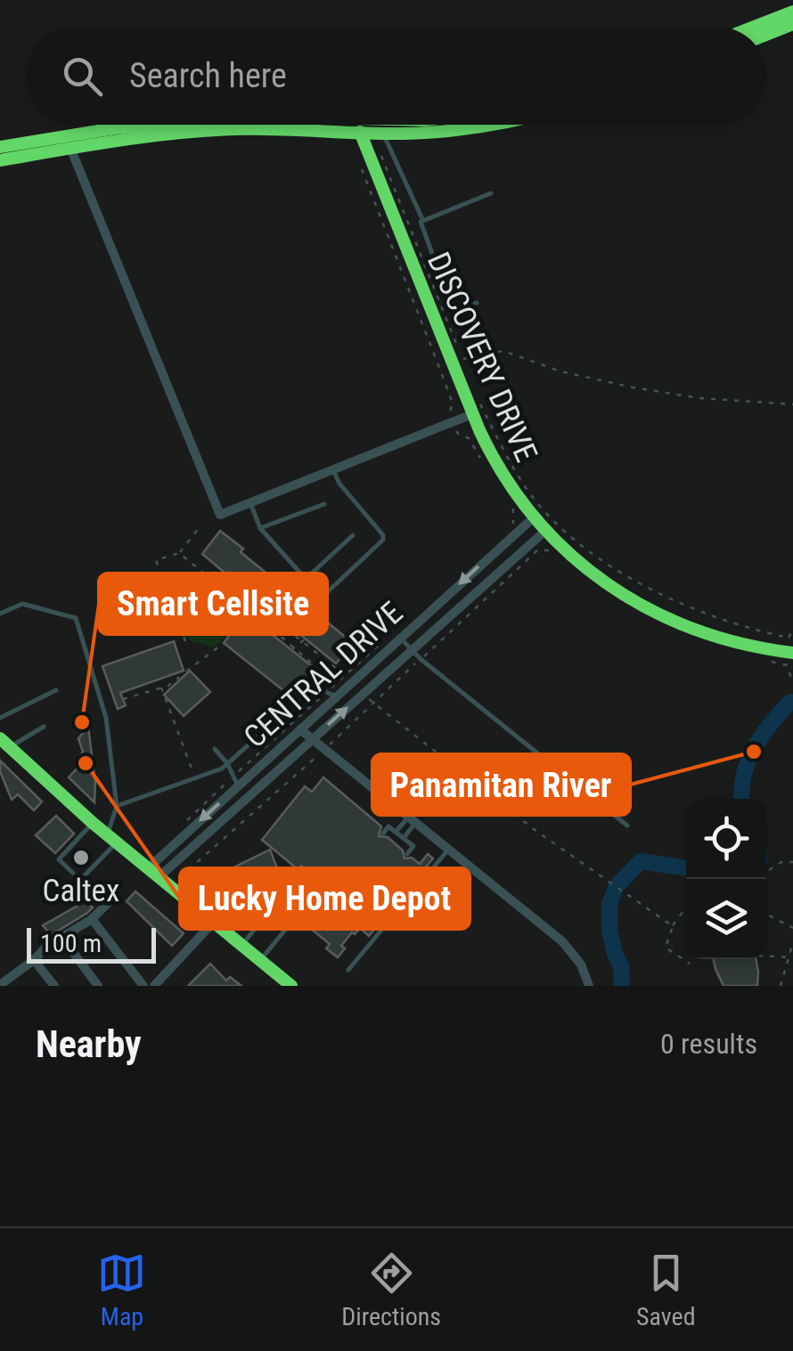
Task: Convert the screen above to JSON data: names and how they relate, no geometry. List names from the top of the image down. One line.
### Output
{"streets":{"main road":["DISCOVERY DRIVE"],"street":["CENTRAL DRIVE"]},"crossings":[["DISCOVERY DRIVE","CENTRAL DRIVE"]],"places":["Smart Cellsite","Panamitan River","Lucky Home Depot","Caltex"],"scale_bar":"100 m","page":{"search":"Search here","scale":"100 m","heading":["Nearby","0 results"],"nav":["Map","Directions","Saved"]}}
